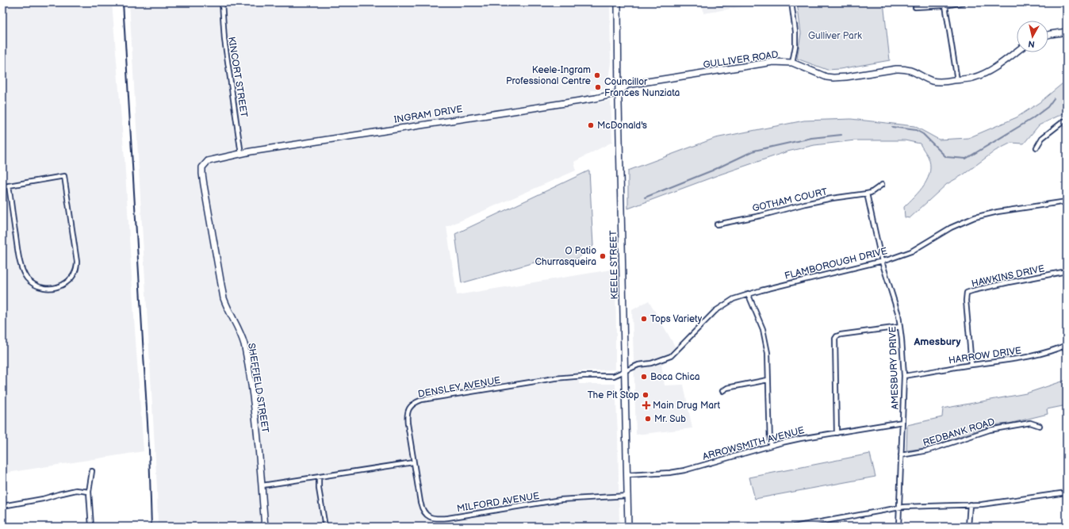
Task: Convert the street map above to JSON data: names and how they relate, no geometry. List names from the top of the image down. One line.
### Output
{"streets":{"street":["GULLIVER ROAD","KINCORT STREET","INGRAM DRIVE","GOTHAM COURT","FLAMBOROUGH DRIVE","KEELE STREET","HAWKINS DRIVE","HARROW DRIVE","AMESBURY DRIVE","DENSLEY AVENUE","SHEFFIELD STREET","REDBANK ROAD","ARROWSMITH AVENUE","MILFORD AVENUE"]},"crossings":[["GULLIVER ROAD","INGRAM DRIVE"],["GULLIVER ROAD","KEELE STREET"],["KINCORT STREET","INGRAM DRIVE"],["KINCORT STREET","SHEFFIELD STREET"],["INGRAM DRIVE","KEELE STREET"],["INGRAM DRIVE","SHEFFIELD STREET"],["GOTHAM COURT","AMESBURY DRIVE"],["FLAMBOROUGH DRIVE","KEELE STREET"],["FLAMBOROUGH DRIVE","AMESBURY DRIVE"],["FLAMBOROUGH DRIVE","DENSLEY AVENUE"],["KEELE STREET","DENSLEY AVENUE"],["KEELE STREET","ARROWSMITH AVENUE"],["KEELE STREET","MILFORD AVENUE"],["HAWKINS DRIVE","HARROW DRIVE"],["HARROW DRIVE","AMESBURY DRIVE"],["AMESBURY DRIVE","REDBANK ROAD"],["AMESBURY DRIVE","ARROWSMITH AVENUE"],["DENSLEY AVENUE","MILFORD AVENUE"]],"districts":["Amesbury"],"parks":["Gulliver Park"],"places":{"other":["Keele-Ingram Professional Centre","Councillor Frances Nunziata","McDonald's","O Patio Churrasqueira","Tops Variety","Boca Chica","The Pit Stop","Mr. Sub"],"health":["Main Drug Mart"]},"north":"bottom"}
